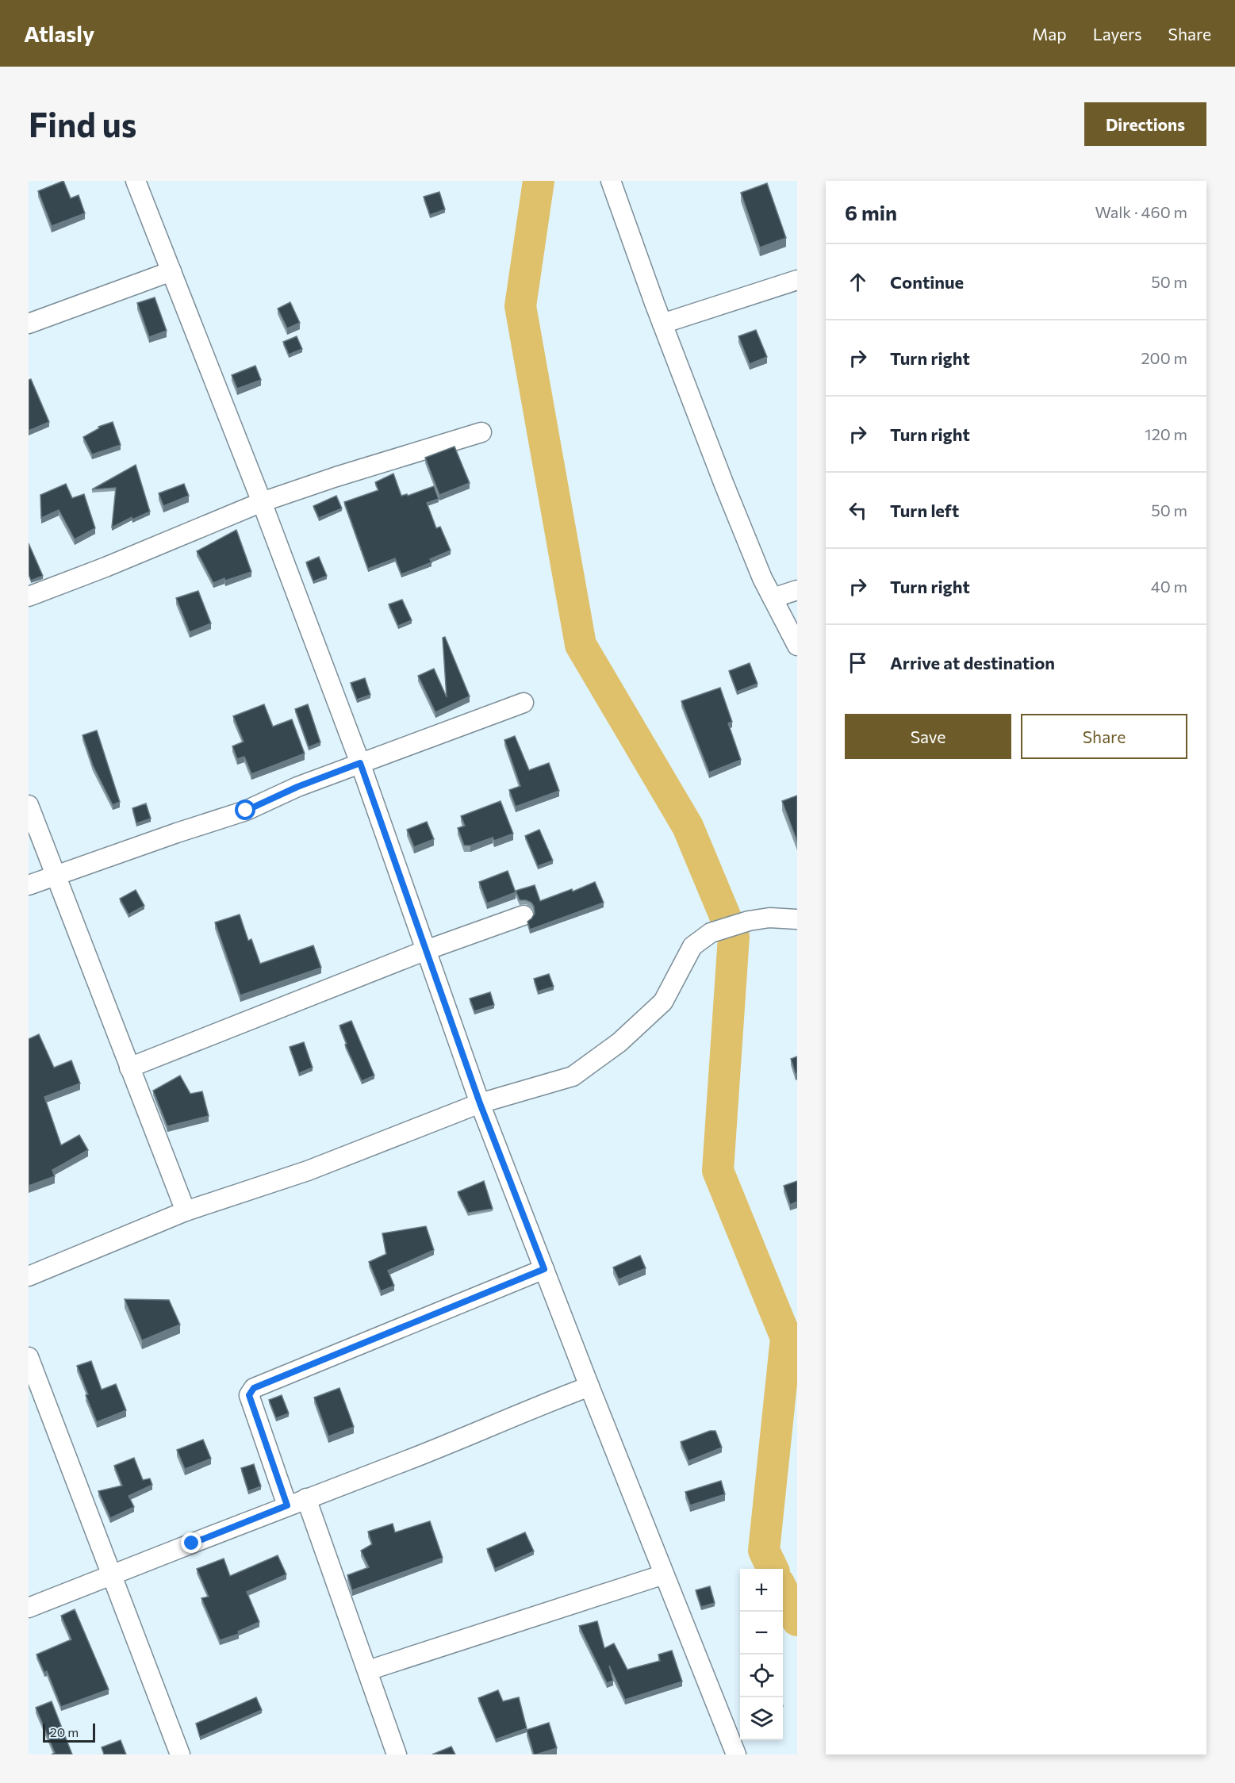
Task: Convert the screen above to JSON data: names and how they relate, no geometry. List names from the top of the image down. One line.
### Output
{"scale_bar":"20 m","page":{"header":"Atlasly","nav":["Map","Layers","Share"],"buttons":["Directions",["Save","Share"]],"title":"Find us","heading":["6 min","Walk · 460 m"],"list":[["Continue","50 m"],["Turn right","200 m"],["Turn right","120 m"],["Turn left","50 m"],["Turn right","40 m"],"Arrive at destination"],"map_buttons":["+","−"],"scale":"20 m"}}
